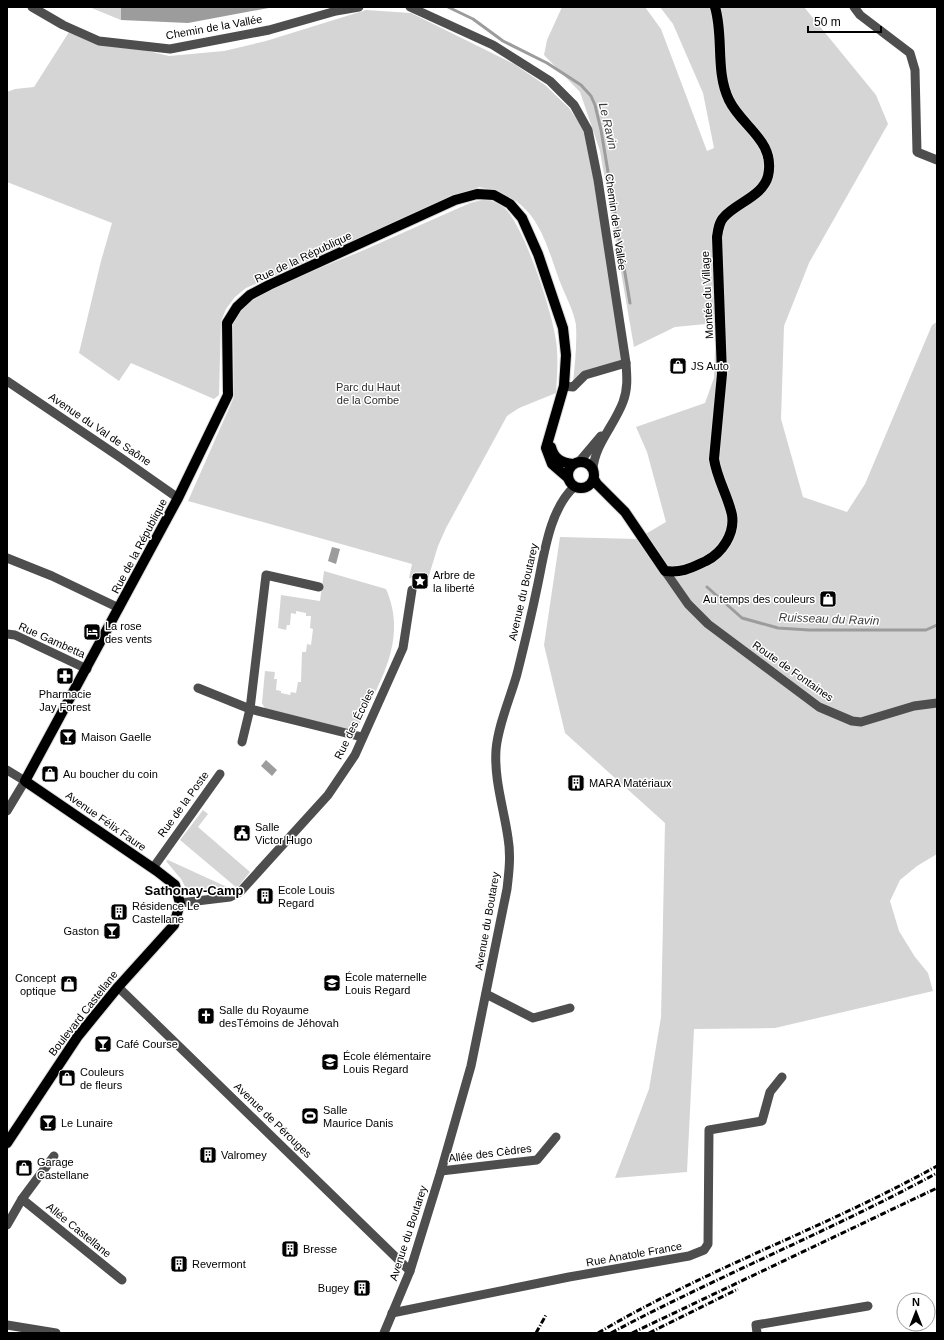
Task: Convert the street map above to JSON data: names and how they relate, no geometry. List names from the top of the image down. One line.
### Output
{"streets":{"main road":["Rue de la République","Montée du Village","Avenue Félix Faure","Boulevard Castellane"],"street":["Chemin de la Vallée","Avenue du Val de Saône","Avenue du Boutarey","Rue Gambetta","Route de Fontaines","Rue des Écoles","Rue de la Poste","Avenue de Pérouges","Allée des Cèdres","Allée Castellane","Rue Anatole France"]},"crossings":[["Rue de la République","Avenue du Val de Saône"],["Rue de la République","Avenue du Boutarey"],["Rue de la République","Rue Gambetta"],["Rue de la République","Avenue Félix Faure"],["Montée du Village","Route de Fontaines"],["Avenue du Boutarey","Avenue de Pérouges"],["Avenue du Boutarey","Allée des Cèdres"],["Avenue du Boutarey","Rue Anatole France"],["Rue des Écoles","Avenue Félix Faure"],["Rue des Écoles","Boulevard Castellane"],["Rue de la Poste","Avenue Félix Faure"],["Avenue Félix Faure","Boulevard Castellane"],["Boulevard Castellane","Avenue de Pérouges"]],"districts":["Sathonay-Camp"],"water":["Le Ravin","Ruisseau du Ravin"],"parks":["Parc du Haut de la Combe"],"places":{"shop":["JS Auto","Au temps des couleurs","Au boucher du coin","Concept optique","Couleurs de fleurs","Garage Castellane"],"place":["Arbre de la liberté"],"hotel":["La rose des vents"],"pharmacy":["Pharmacie Jay Forest"],"bar":["Maison Gaelle","Gaston","Café Course","Le Lunaire"],"building":["MARA Matériaux","Ecole Louis Regard","Résidence Le Castellane","Valromey","Bresse","Revermont","Bugey"],"public building":["Salle Victor Hugo"],"school or university":["École maternelle Louis Regard","École élémentaire Louis Regard"],"church":["Salle du Royaume desTémoins de Jéhovah"],"sports":["Salle Maurice Danis"]},"scale_bar":"50 m","north":"top"}
